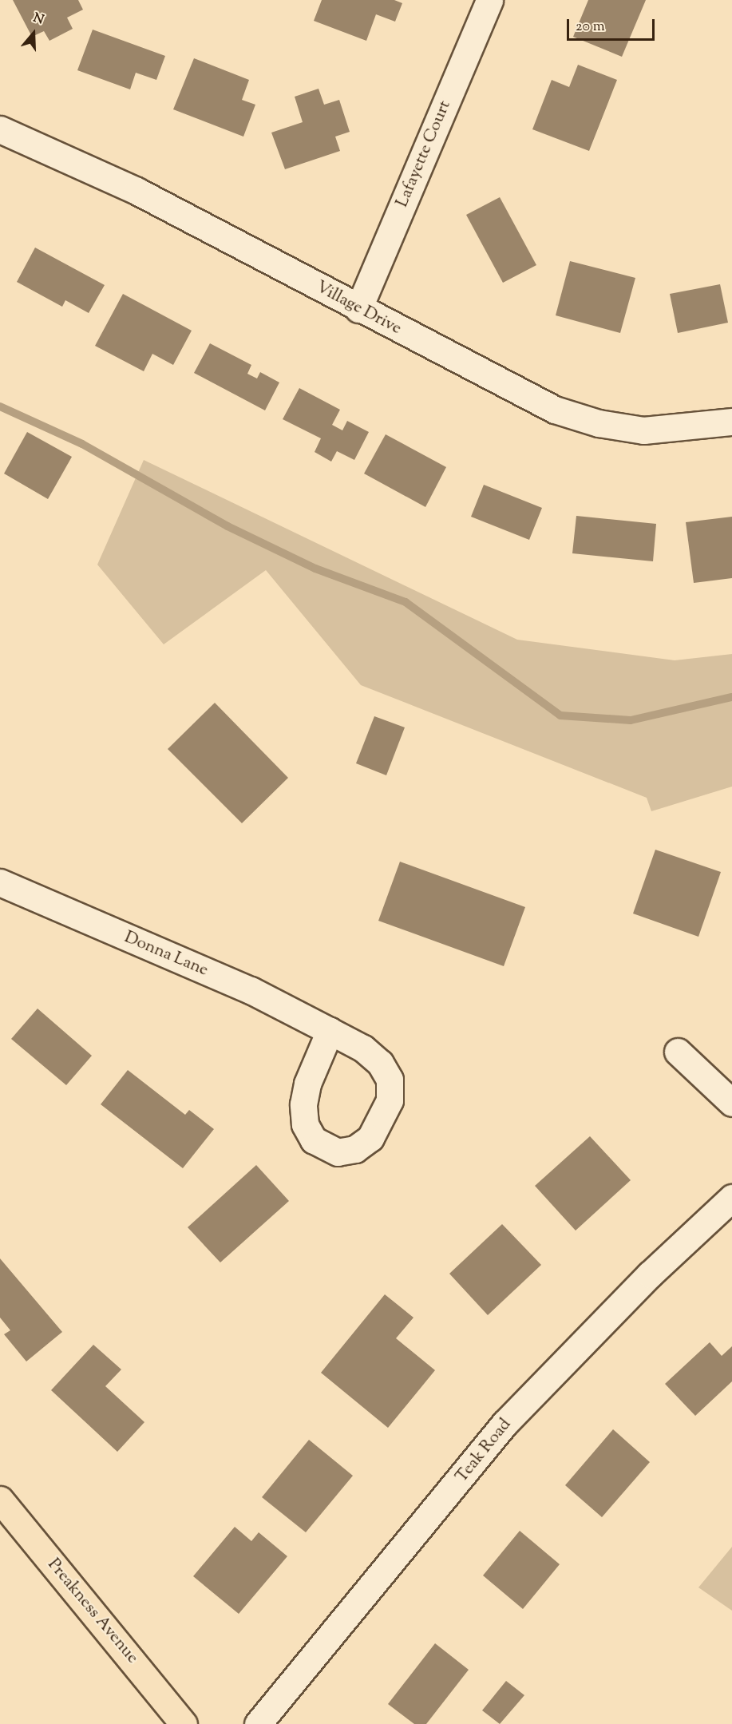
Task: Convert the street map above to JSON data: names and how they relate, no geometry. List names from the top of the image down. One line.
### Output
{"streets":{"main road":["Preakness Avenue"],"street":["Lafayette Court","Village Drive","Donna Lane","Teak Road"]},"crossings":[["Lafayette Court","Village Drive"]],"scale_bar":"20 m","north":"top"}
